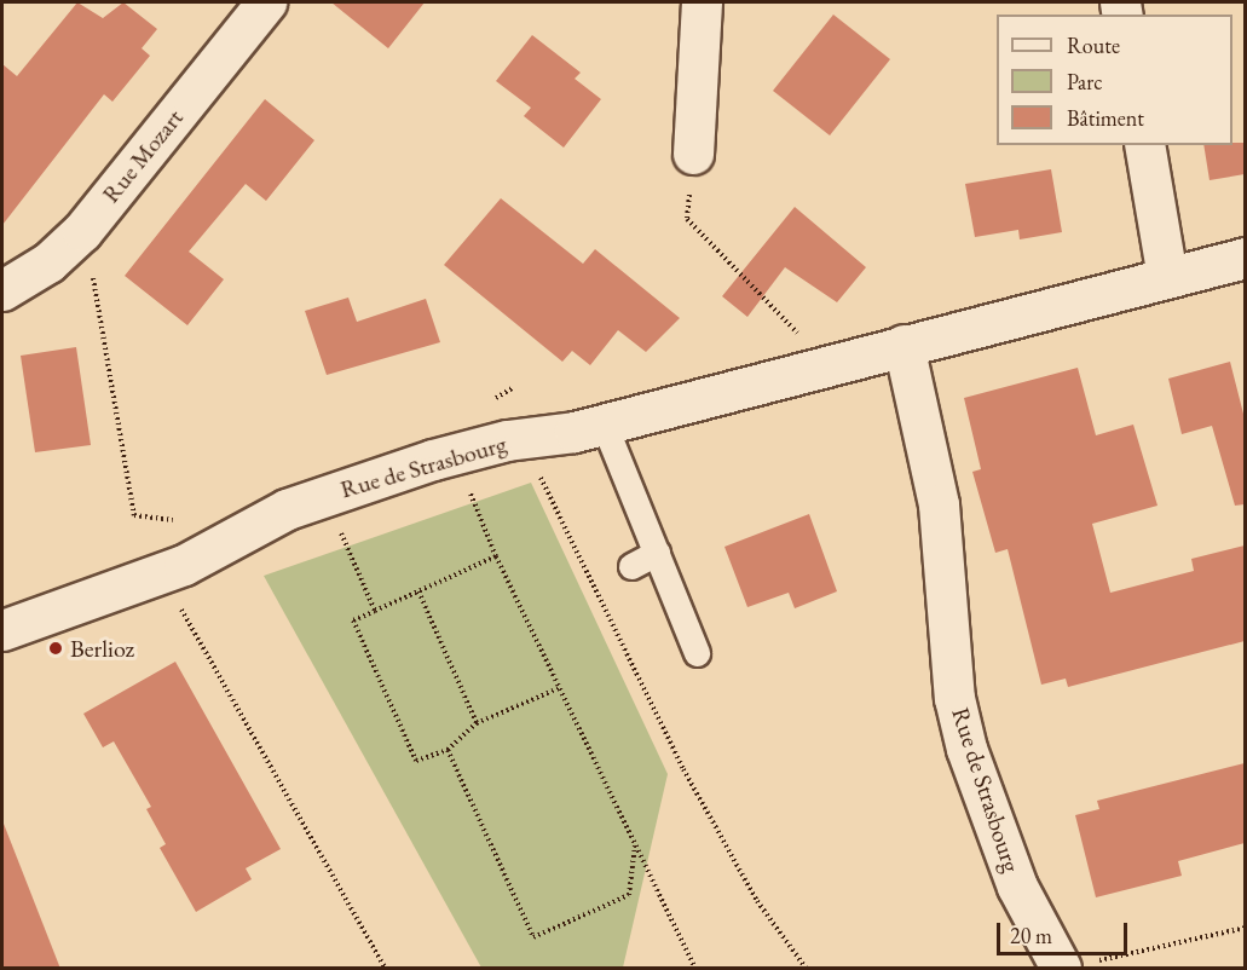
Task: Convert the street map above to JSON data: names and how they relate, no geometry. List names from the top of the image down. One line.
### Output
{"streets":{"street":["Rue Mozart","Rue de Strasbourg"]},"places":["Berlioz"],"legend":["Route","Parc","Bâtiment"],"scale_bar":"20 m"}
